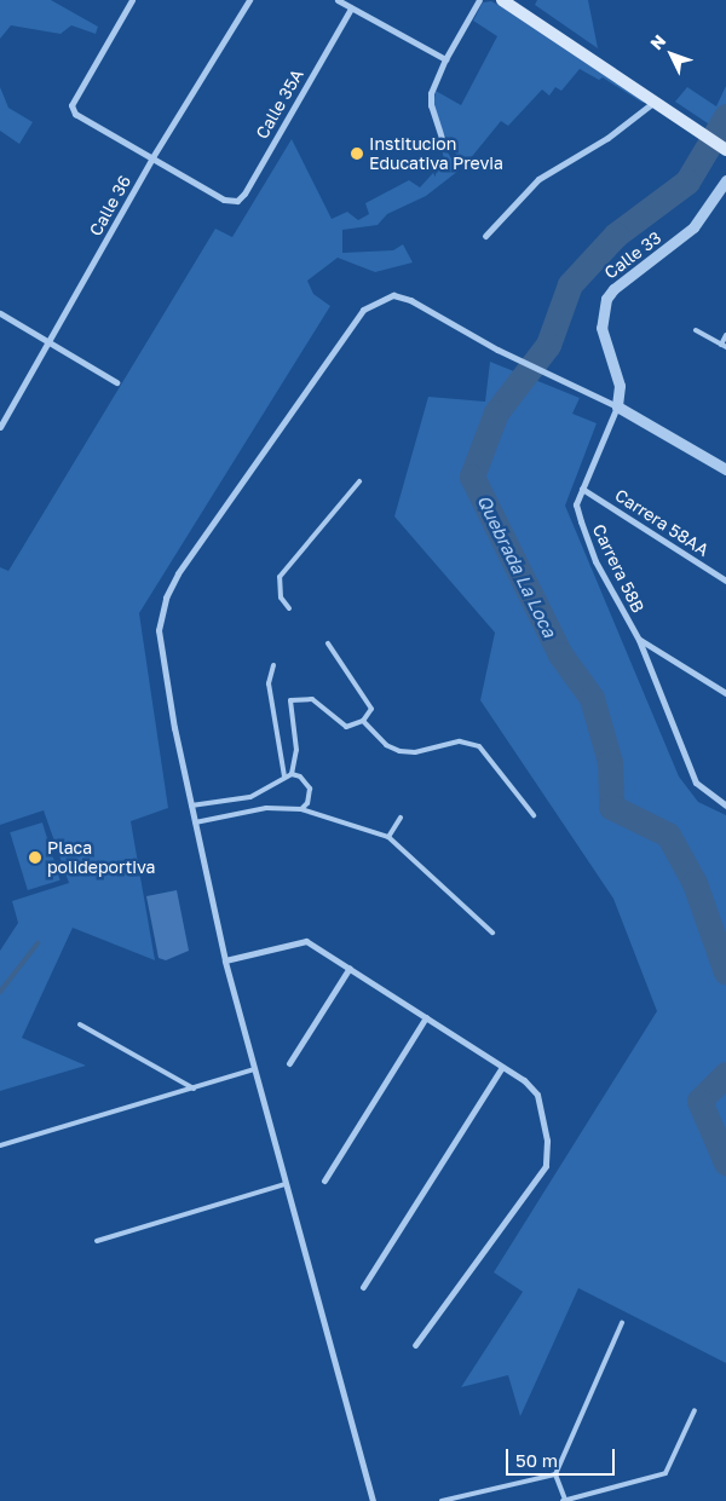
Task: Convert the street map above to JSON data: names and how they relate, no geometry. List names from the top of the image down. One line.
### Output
{"streets":{"street":["Calle 35A","Calle 36","Calle 33","Carrera 58AA","Carrera 58B"]},"crossings":[["Calle 35A","Calle 36"],["Calle 33","Carrera 58B"],["Carrera 58AA","Carrera 58B"]],"water":["Quebrada La Loca"],"places":["Institucion Educativa Previa","Placa polideportiva"],"scale_bar":"50 m","north":"top left"}
